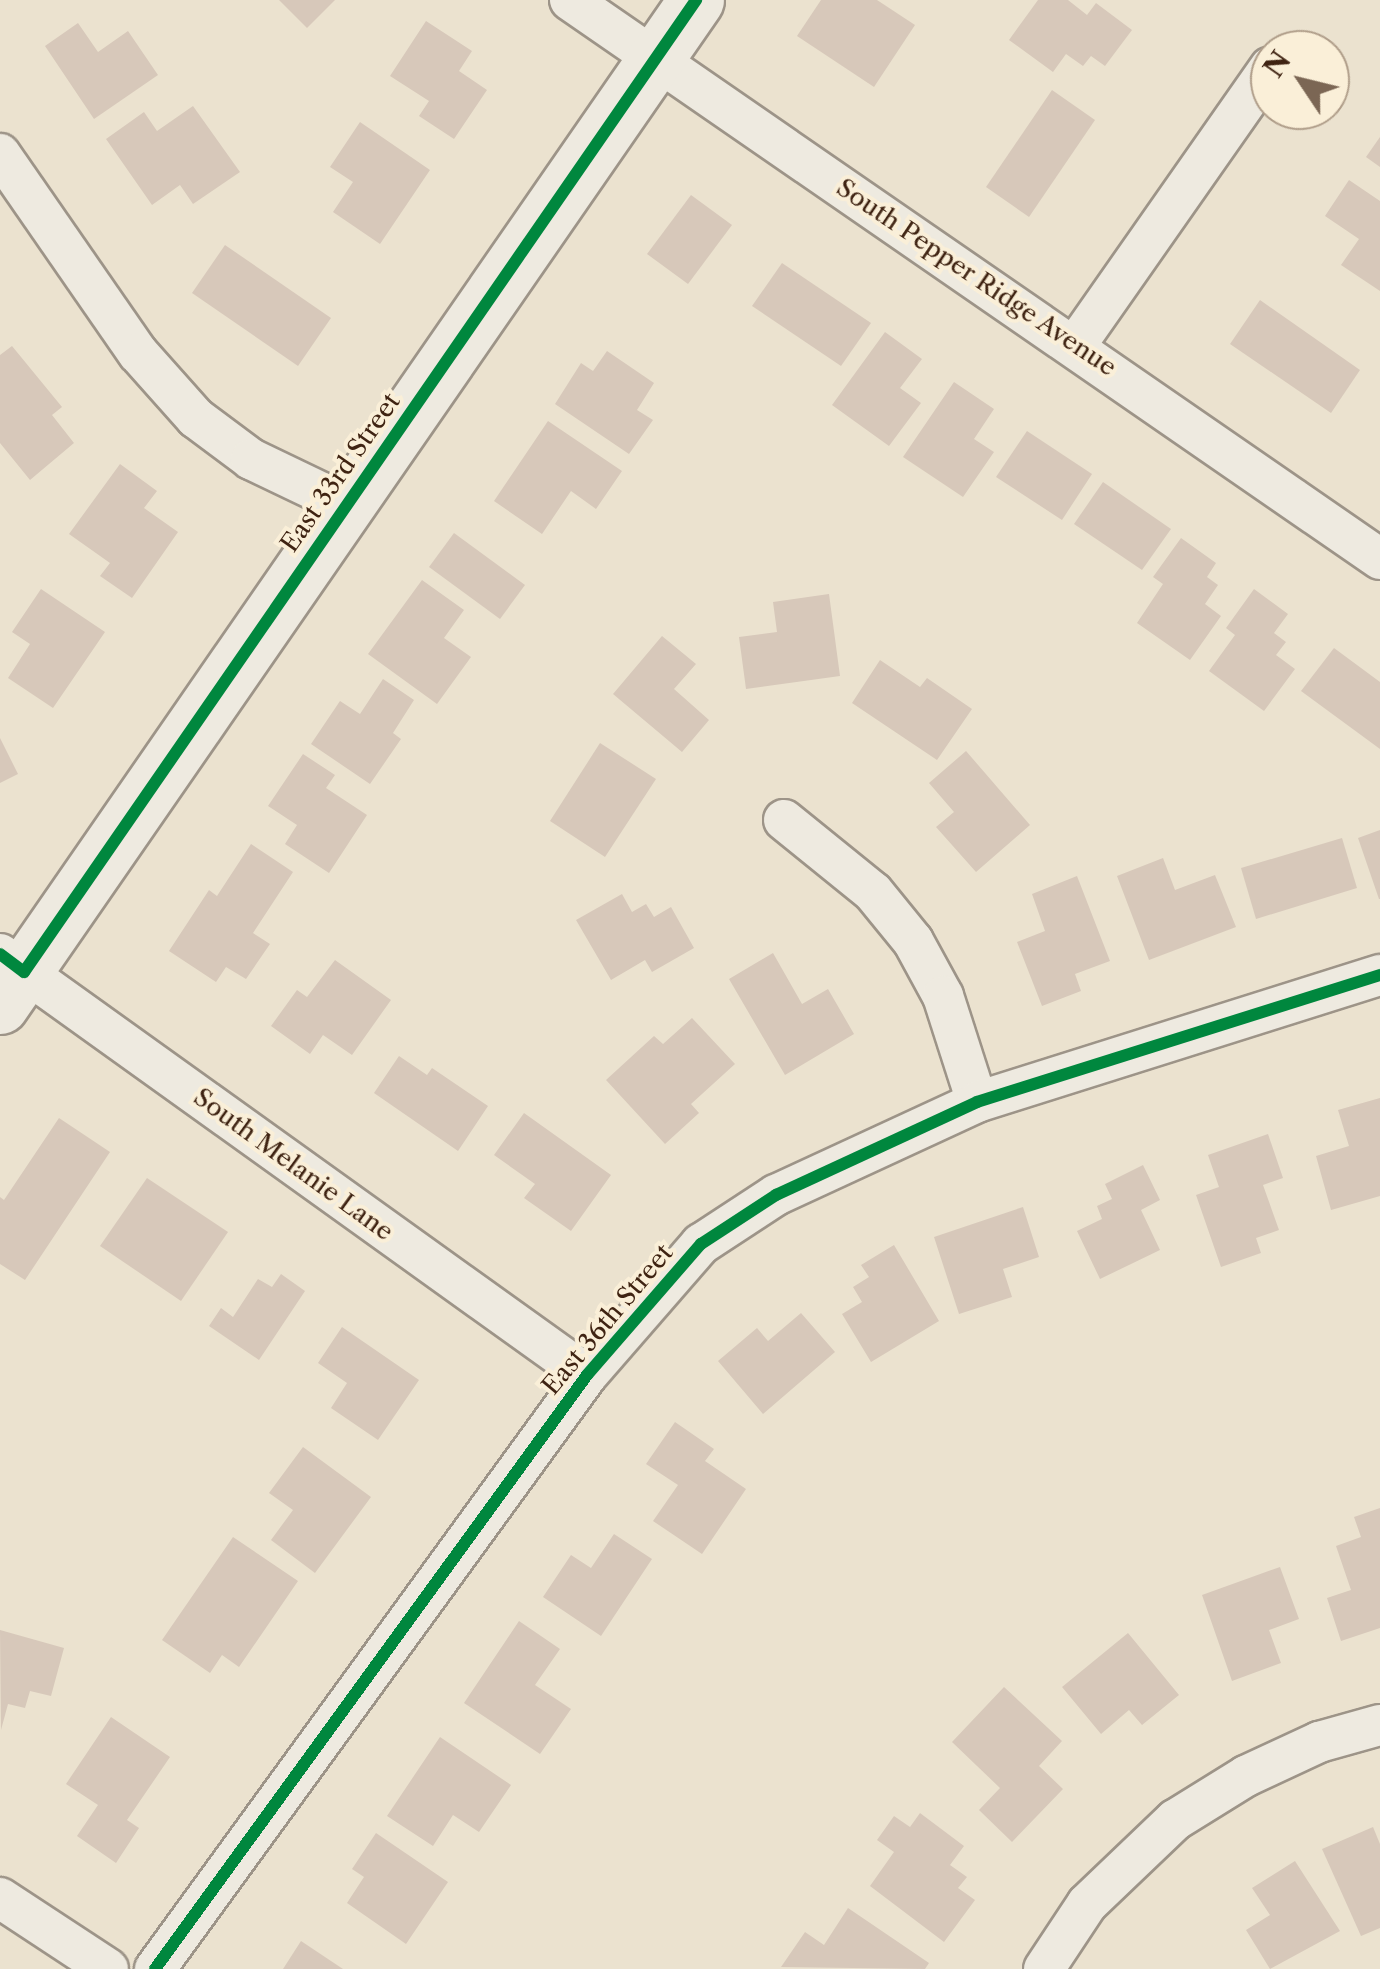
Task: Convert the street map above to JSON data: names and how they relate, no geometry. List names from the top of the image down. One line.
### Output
{"streets":{"street":["South Pepper Ridge Avenue","East 33rd Street","South Melanie Lane","East 36th Street"]},"crossings":[["South Pepper Ridge Avenue","East 33rd Street"],["East 33rd Street","South Melanie Lane"],["South Melanie Lane","East 36th Street"]],"north":"top left"}
